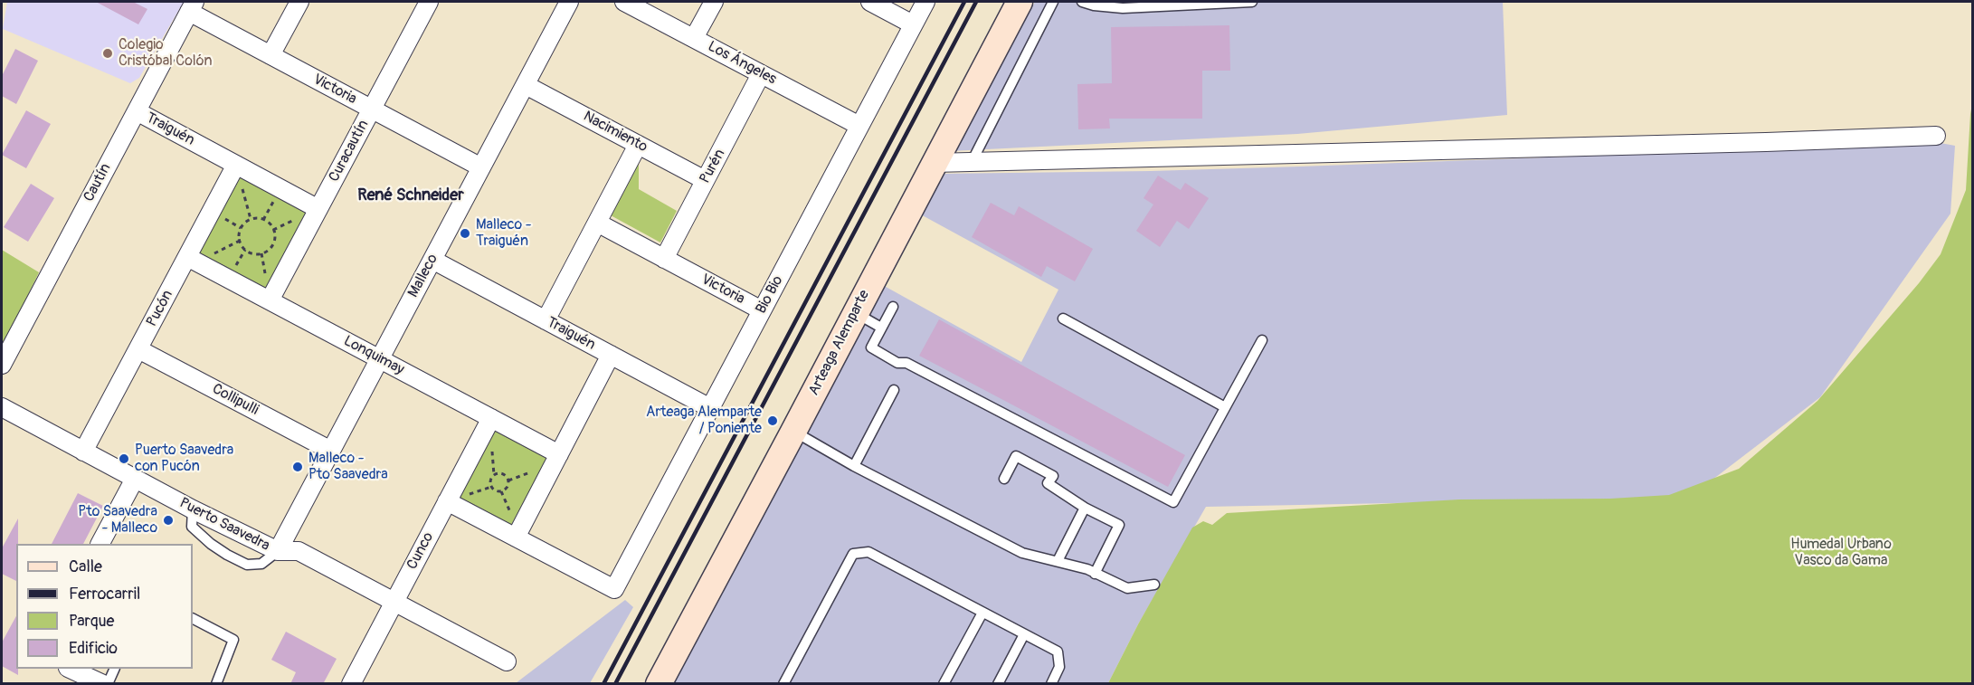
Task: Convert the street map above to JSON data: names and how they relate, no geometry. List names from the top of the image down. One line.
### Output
{"streets":{"main road":["Arteaga Alemparte"],"street":["Los Ángeles","Victoria","Traiguén","Nacimiento","Curacautín","Purén","Cautín","Malleco","Bio Bio","Pucón","Lonquimay","Collipulli","Puerto Saavedra","Cunco"]},"crossings":[["Los Ángeles","Purén"],["Los Ángeles","Bio Bio"],["Victoria","Curacautín"],["Victoria","Purén"],["Victoria","Cautín"],["Victoria","Malleco"],["Victoria","Bio Bio"],["Traiguén","Curacautín"],["Traiguén","Cautín"],["Traiguén","Malleco"],["Traiguén","Bio Bio"],["Traiguén","Pucón"],["Nacimiento","Purén"],["Nacimiento","Malleco"],["Curacautín","Lonquimay"],["Malleco","Lonquimay"],["Malleco","Collipulli"],["Malleco","Puerto Saavedra"],["Pucón","Lonquimay"],["Pucón","Collipulli"],["Pucón","Puerto Saavedra"],["Lonquimay","Cunco"],["Puerto Saavedra","Cunco"]],"districts":["René Schneider"],"parks":["Humedal Urbano Vasco da Gama"],"places":["Colegio Cristóbal Colón","Malleco - Traiguén","Arteaga Alemparte / Poniente","Puerto Saavedra con Pucón","Malleco - Pto Saavedra","Pto Saavedra - Malleco"],"legend":["Calle","Ferrocarril","Parque","Edificio"]}
